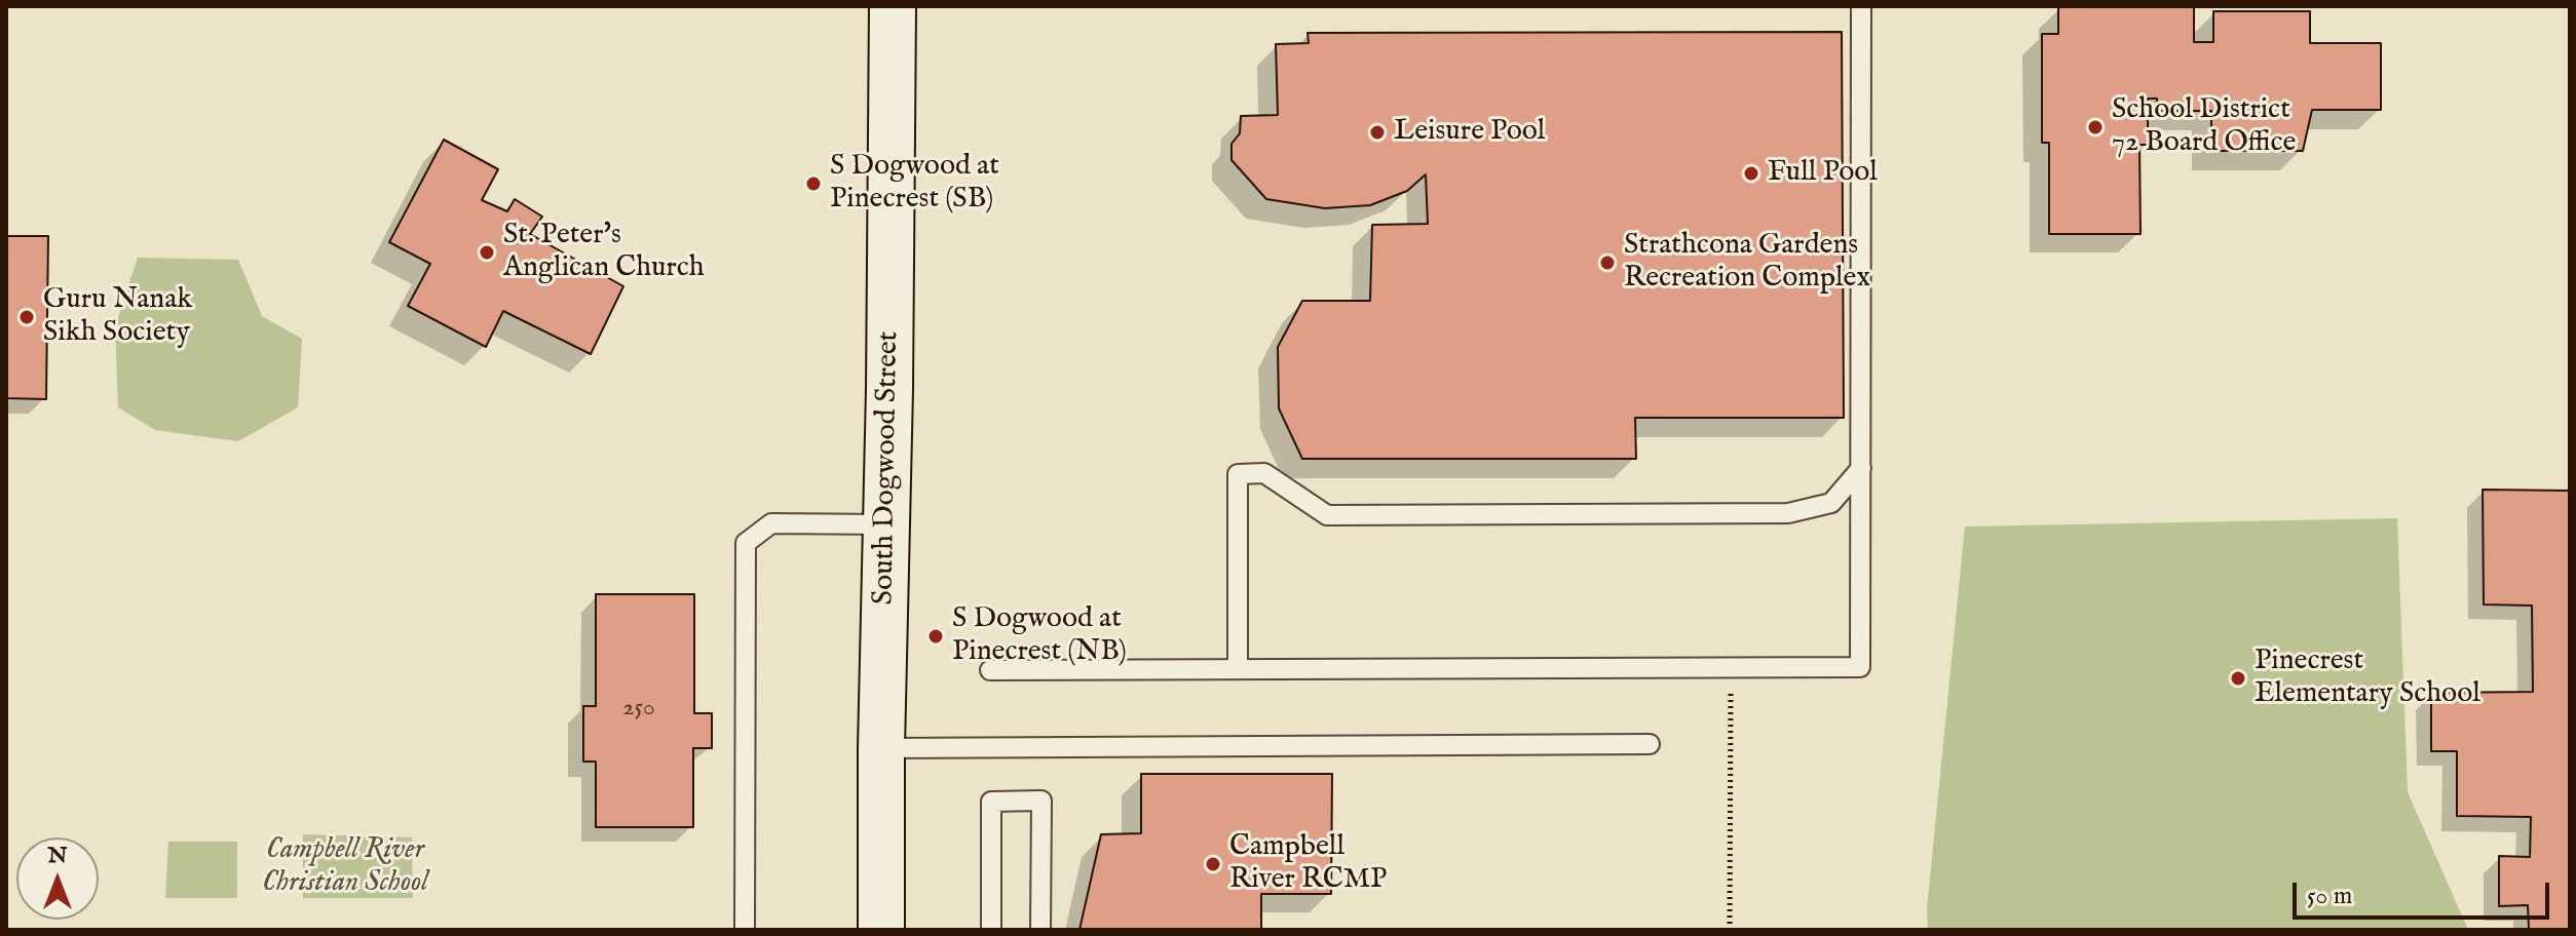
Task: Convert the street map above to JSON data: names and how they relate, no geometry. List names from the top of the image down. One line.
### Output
{"streets":{"main road":["South Dogwood Street"]},"parks":["Campbell River Christian School"],"places":["School District 72 Board Office","Leisure Pool","Full Pool","S Dogwood at Pinecrest (SB)","St. Peter's Anglican Church","Strathcona Gardens Recreation Complex","Guru Nanak Sikh Society","S Dogwood at Pinecrest (NB)","Pinecrest Elementary School","Campbell River RCMP"],"house_numbers":["250"],"scale_bar":"50 m","north":"top"}
